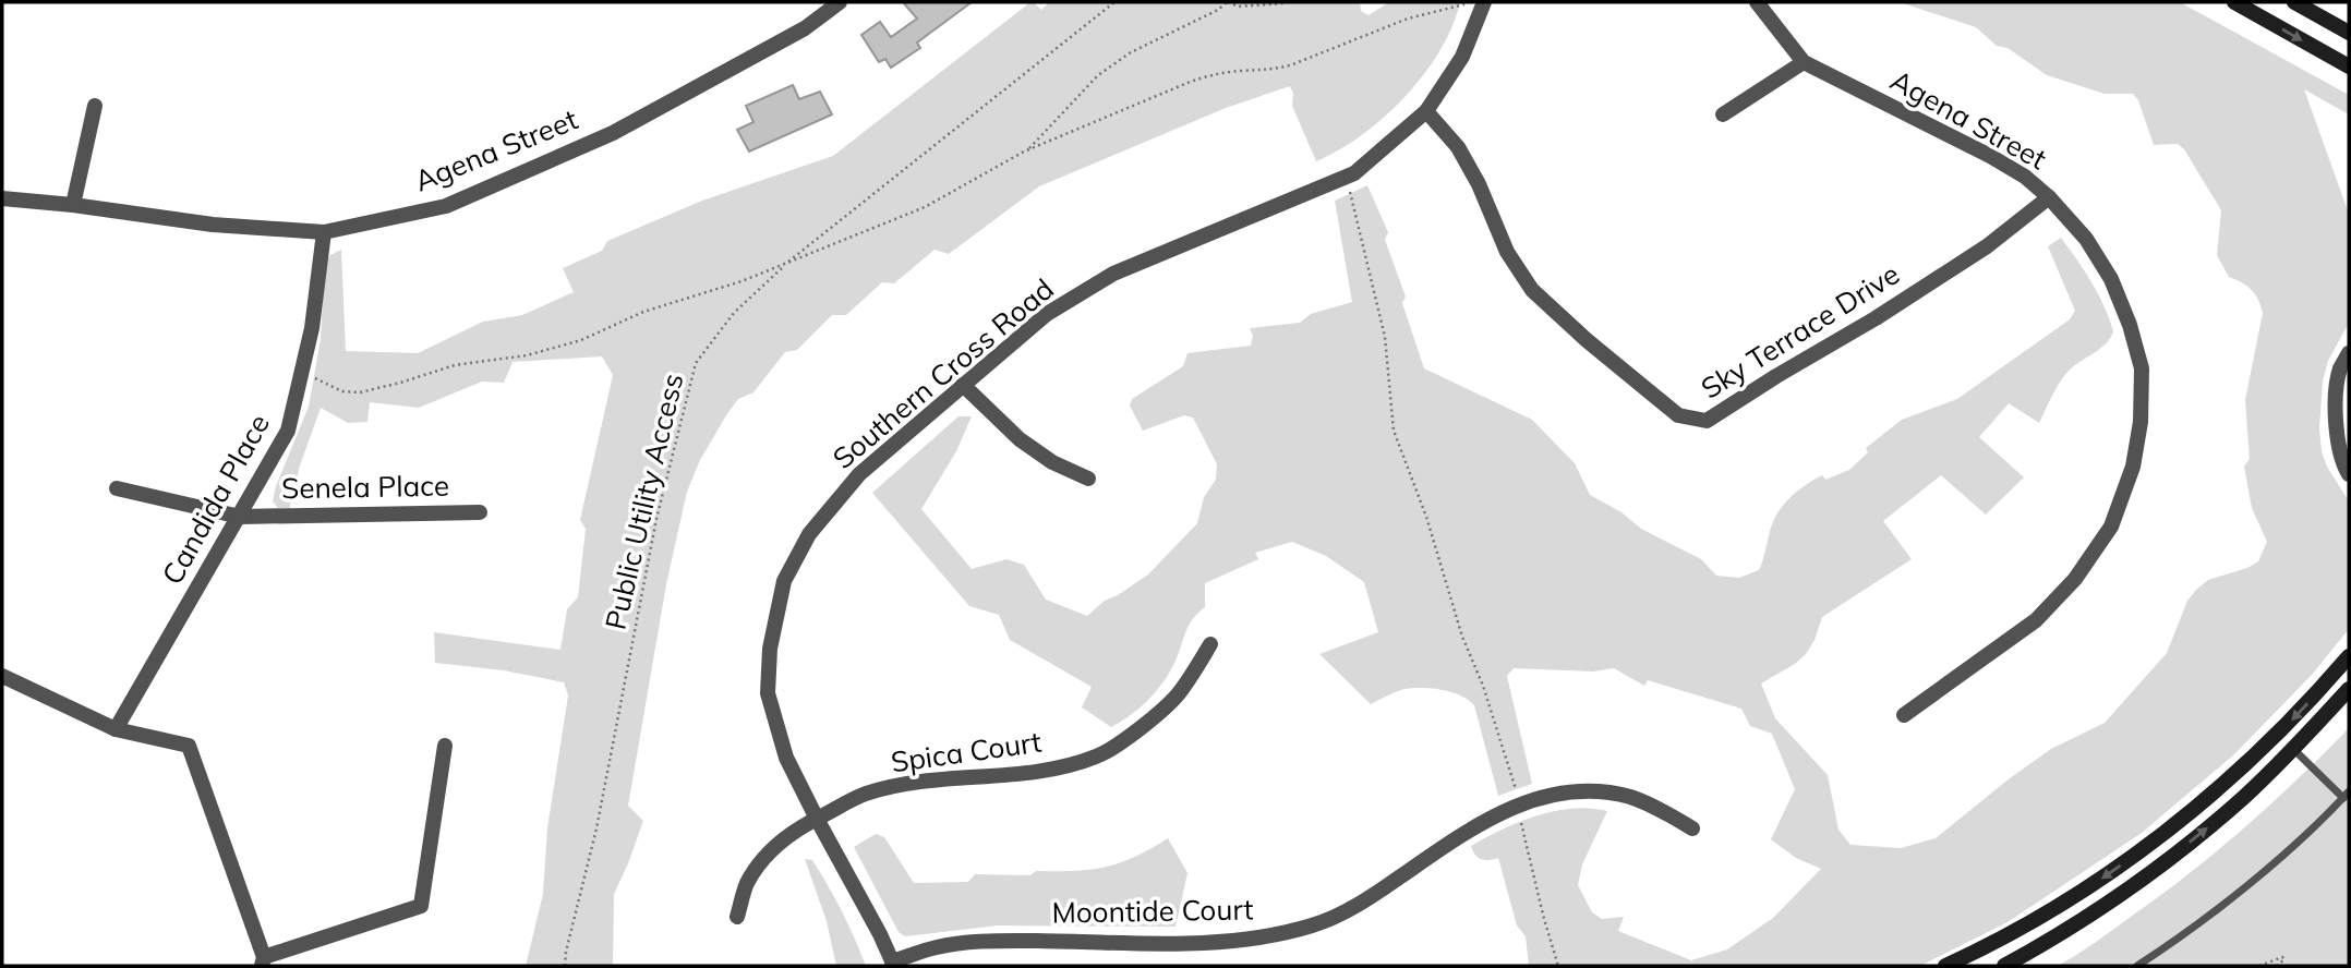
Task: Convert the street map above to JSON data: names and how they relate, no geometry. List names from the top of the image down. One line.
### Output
{"streets":{"street":["Agena Street","Sky Terrace Drive","Southern Cross Road","Senela Place","Candida Place","Spica Court","Moontide Court"],"path":["Public Utility Access"]},"crossings":[["Agena Street","Sky Terrace Drive"],["Agena Street","Candida Place"],["Sky Terrace Drive","Southern Cross Road"],["Southern Cross Road","Spica Court"],["Southern Cross Road","Moontide Court"],["Senela Place","Candida Place"]]}
